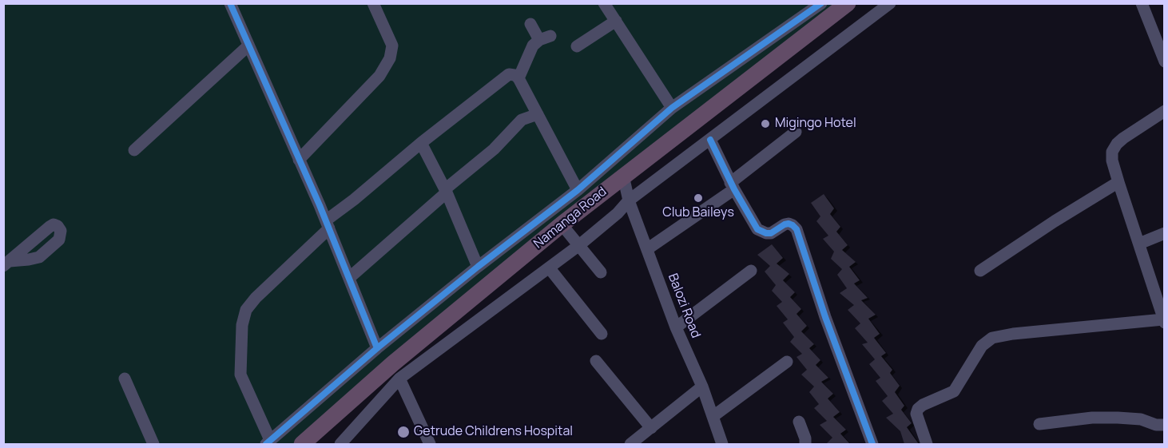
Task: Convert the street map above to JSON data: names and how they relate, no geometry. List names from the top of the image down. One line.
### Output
{"streets":{"highway":["Namanga Road"],"street":["Balozi Road"]},"crossings":[["Namanga Road","Balozi Road"]],"places":["Migingo Hotel","Club Baileys","Getrude Childrens Hospital"]}
